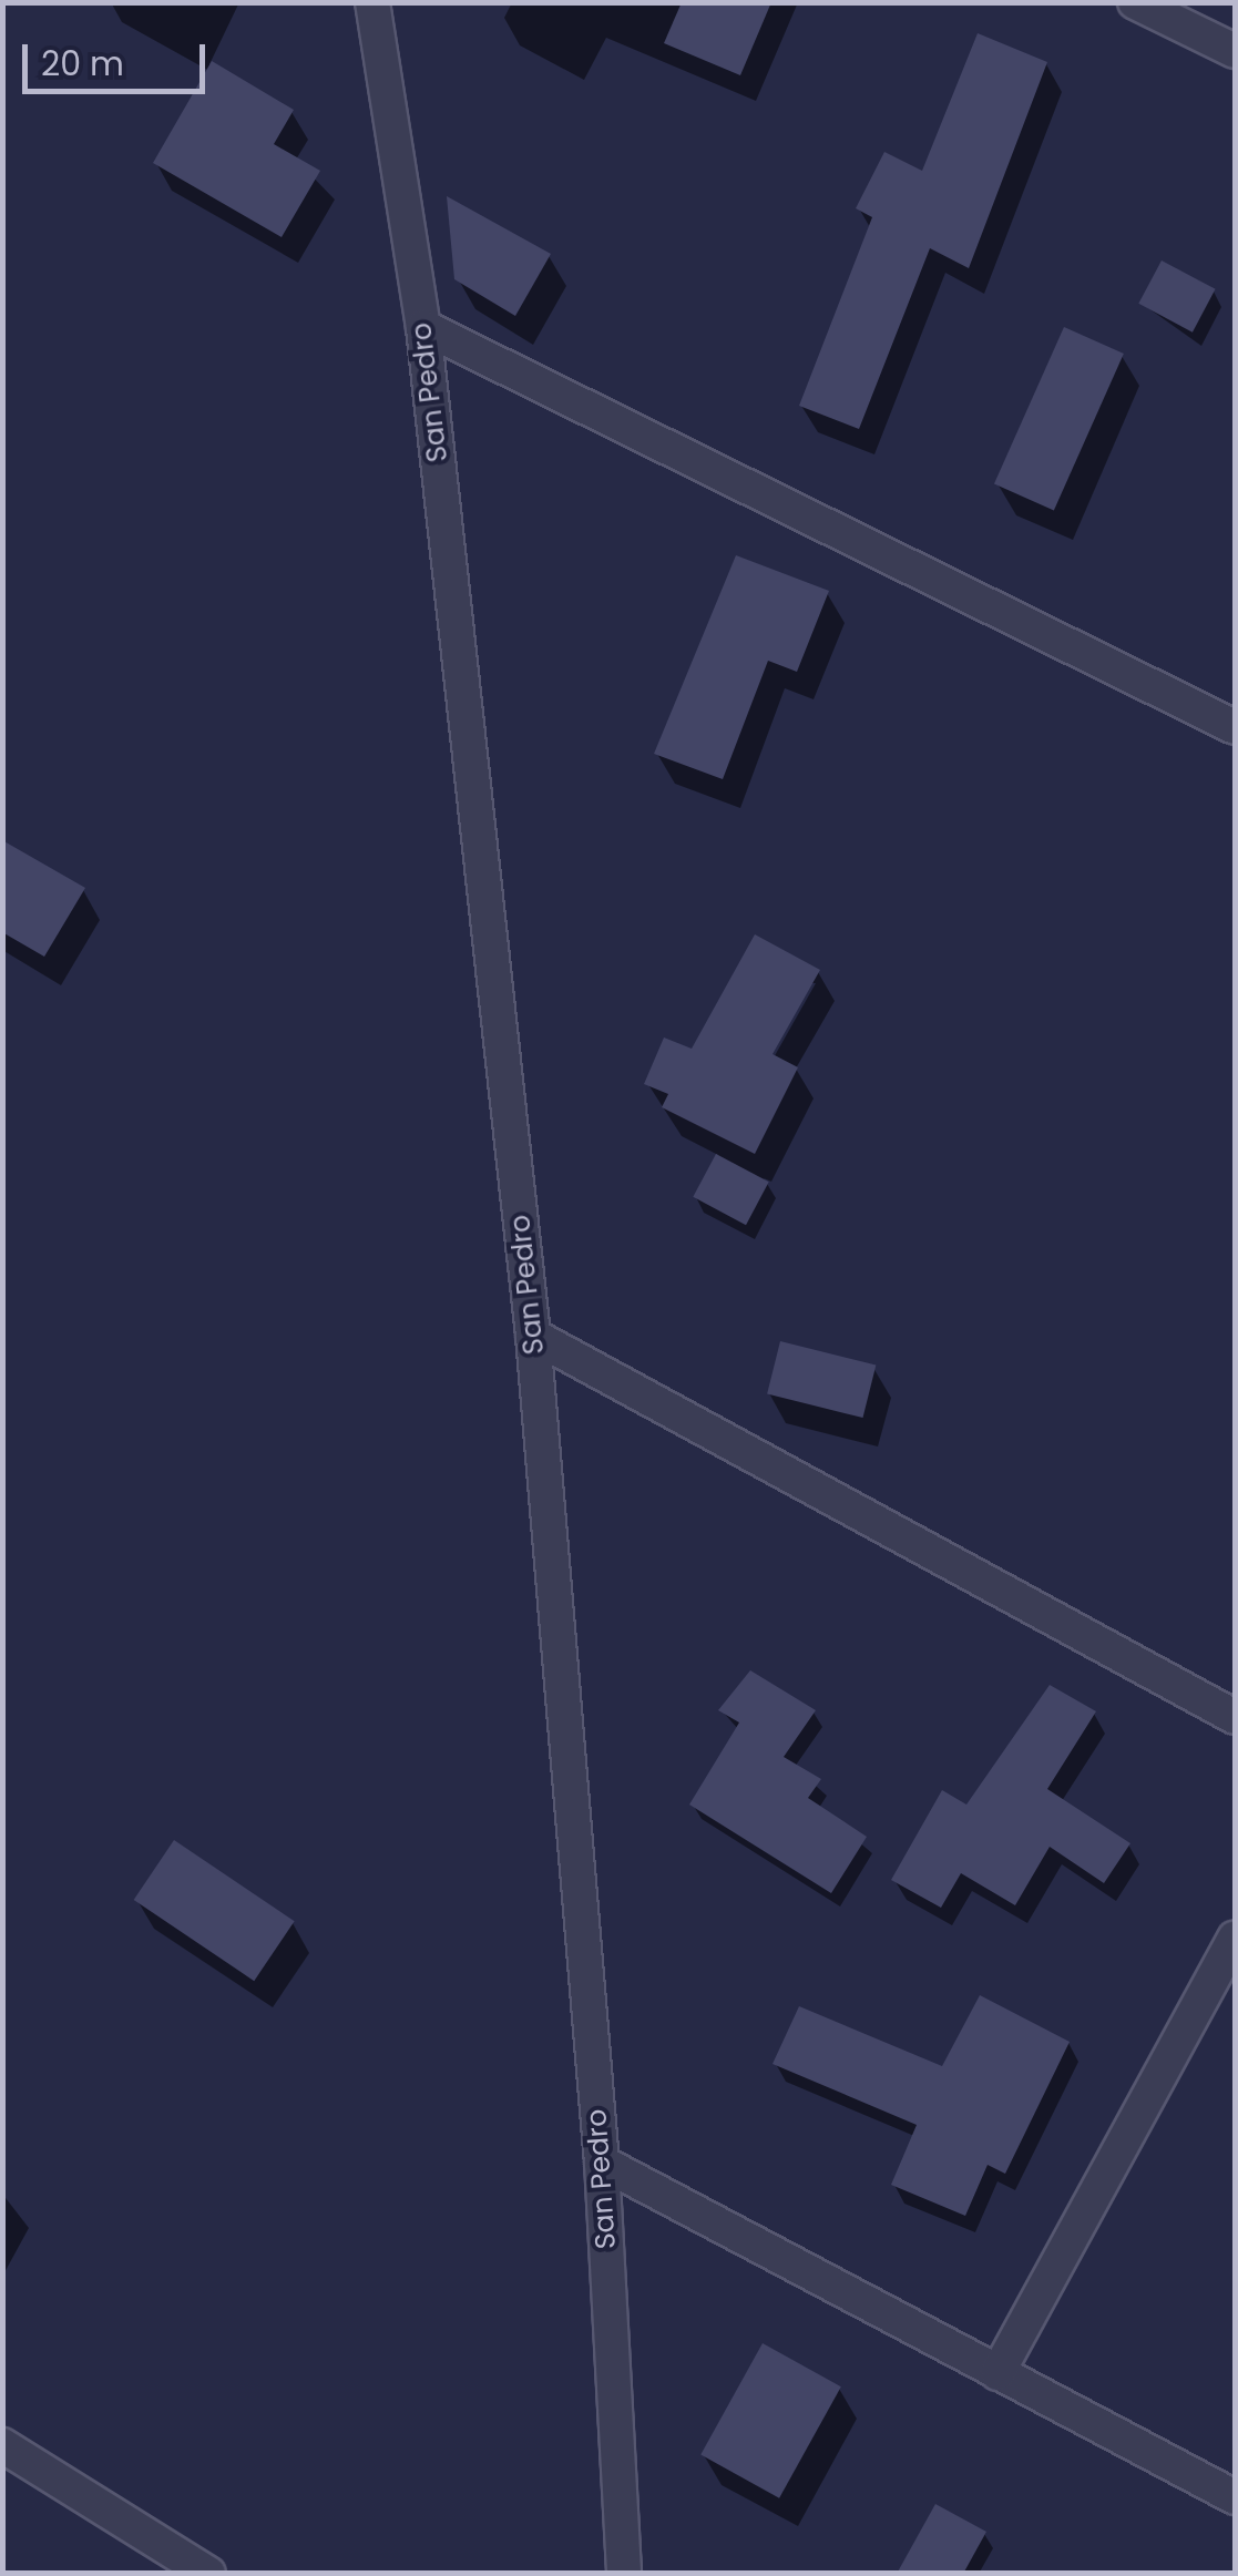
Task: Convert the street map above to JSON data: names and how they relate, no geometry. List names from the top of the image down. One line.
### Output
{"streets":{"street":["San Pedro"]},"scale_bar":"20 m"}
